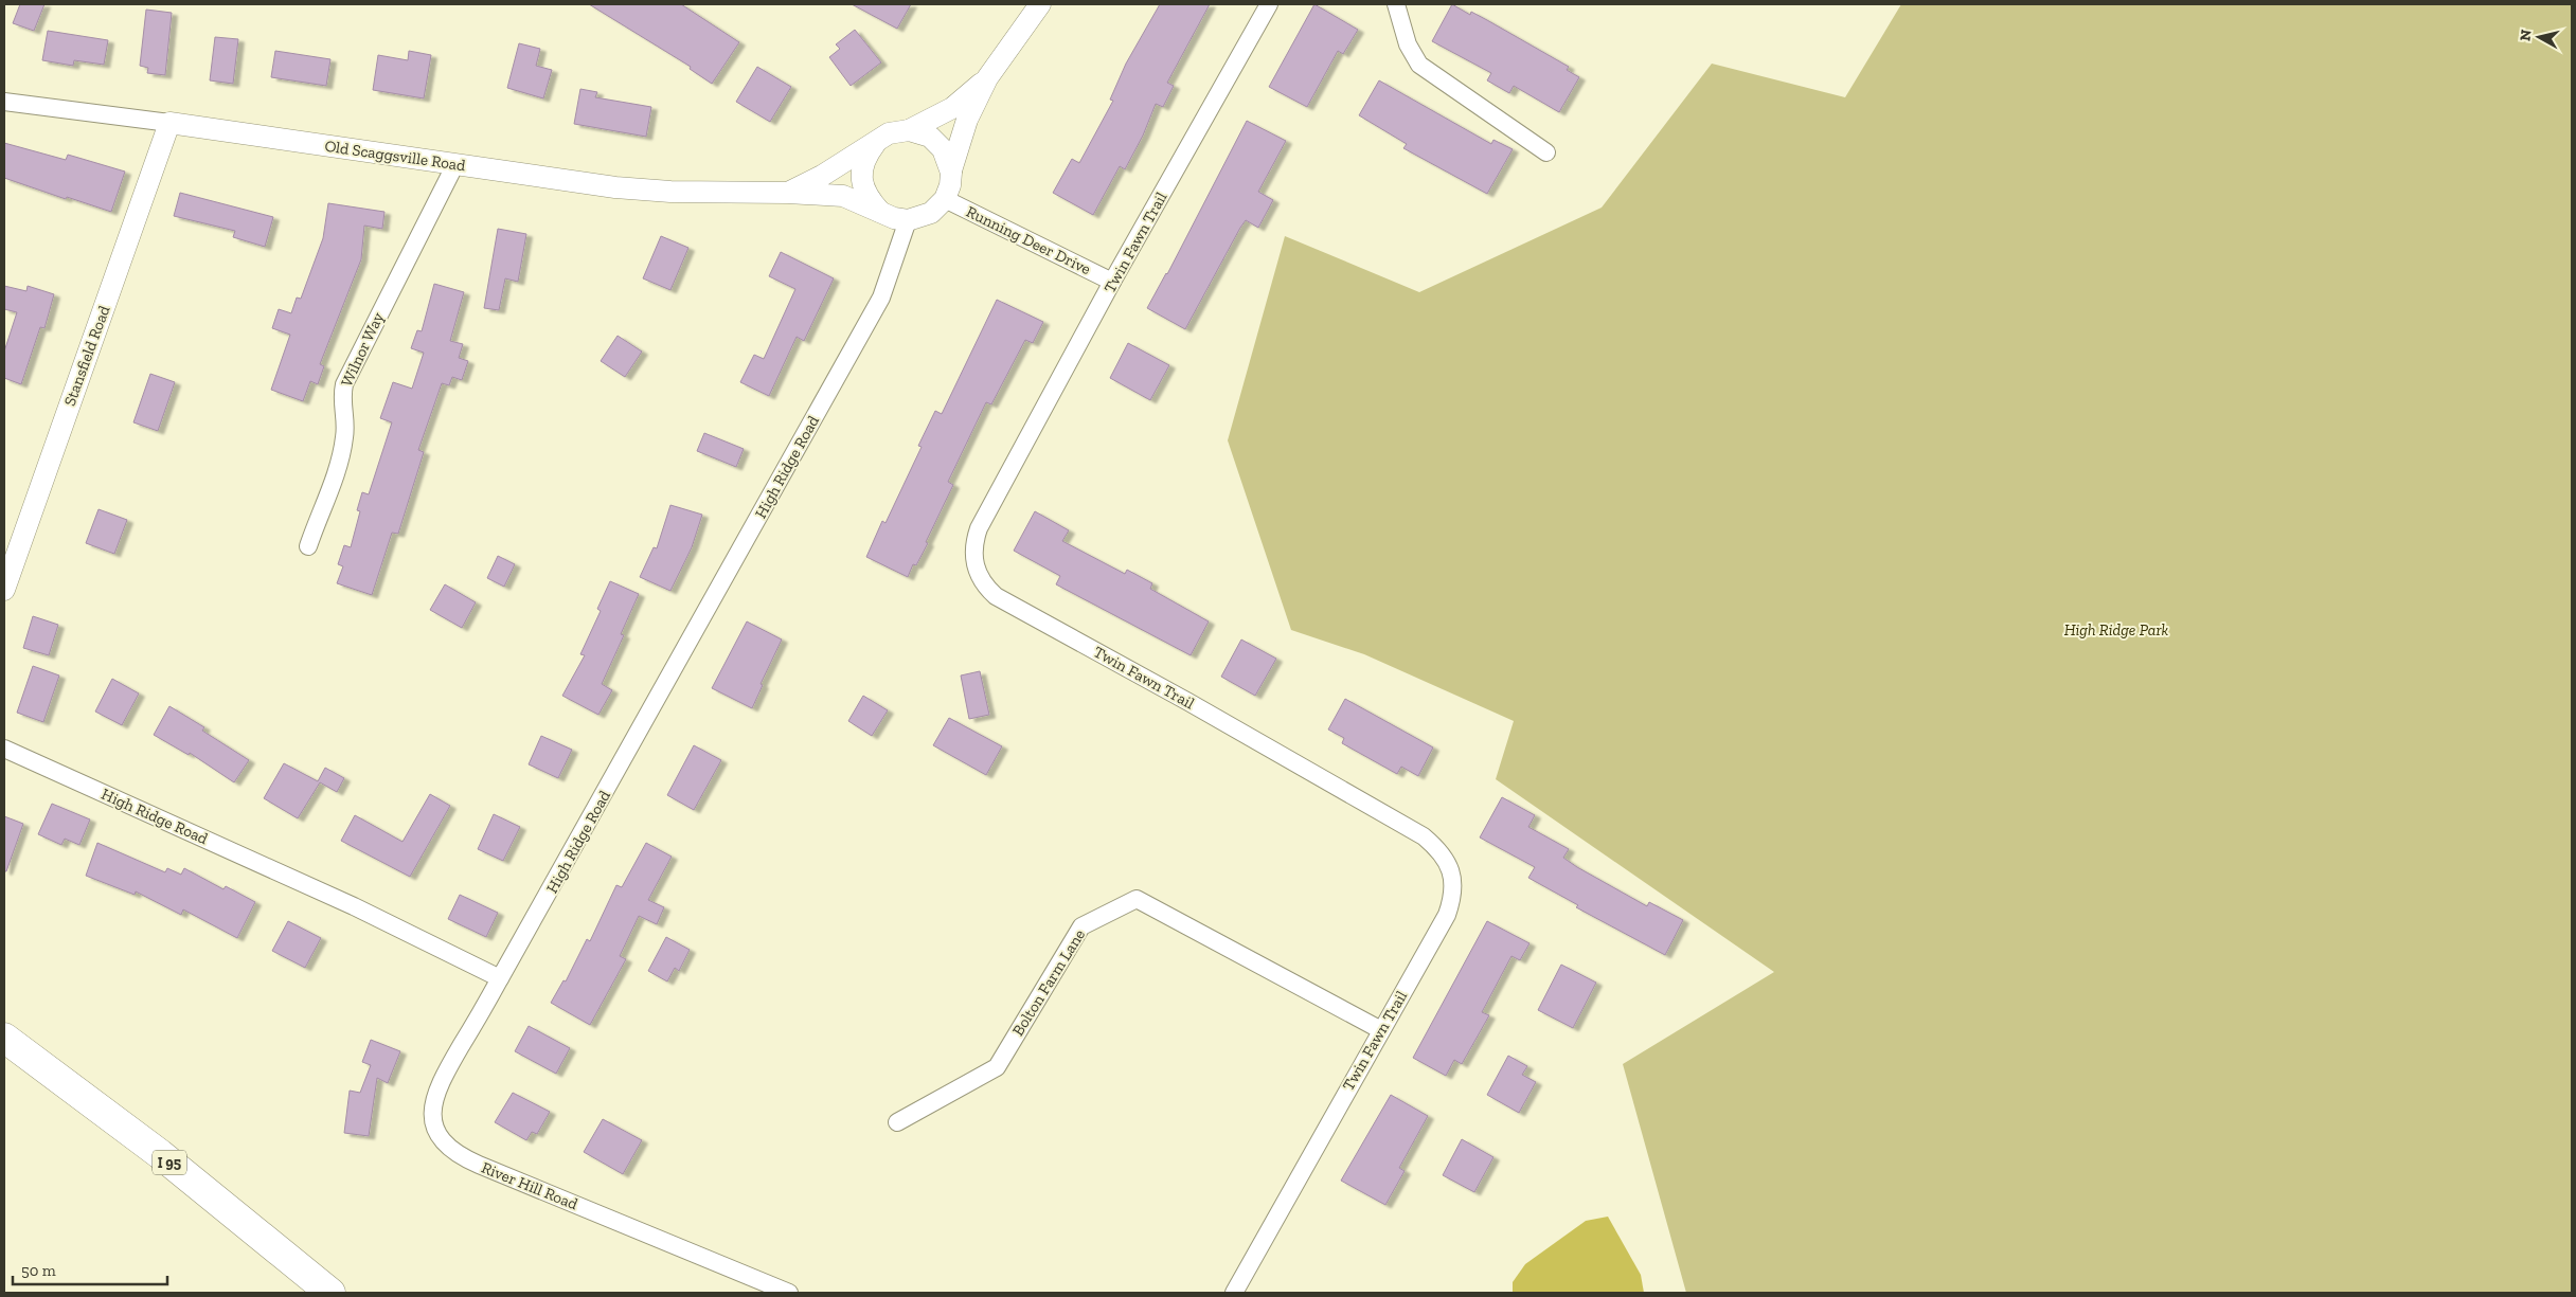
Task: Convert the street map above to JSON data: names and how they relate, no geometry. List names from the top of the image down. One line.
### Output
{"streets":{"highway":["I 95"],"street":["Old Scaggsville Road","Running Deer Drive","Twin Fawn Trail","Wilnor Way","Stansfield Road","High Ridge Road","Bolton Farm Lane","River Hill Road"]},"crossings":[["Old Scaggsville Road","Running Deer Drive"],["Old Scaggsville Road","Wilnor Way"],["Old Scaggsville Road","Stansfield Road"],["Old Scaggsville Road","High Ridge Road"],["Running Deer Drive","Twin Fawn Trail"],["Running Deer Drive","High Ridge Road"],["Twin Fawn Trail","Bolton Farm Lane"],["High Ridge Road","River Hill Road"]],"parks":["High Ridge Park"],"scale_bar":"50 m","north":"left"}
